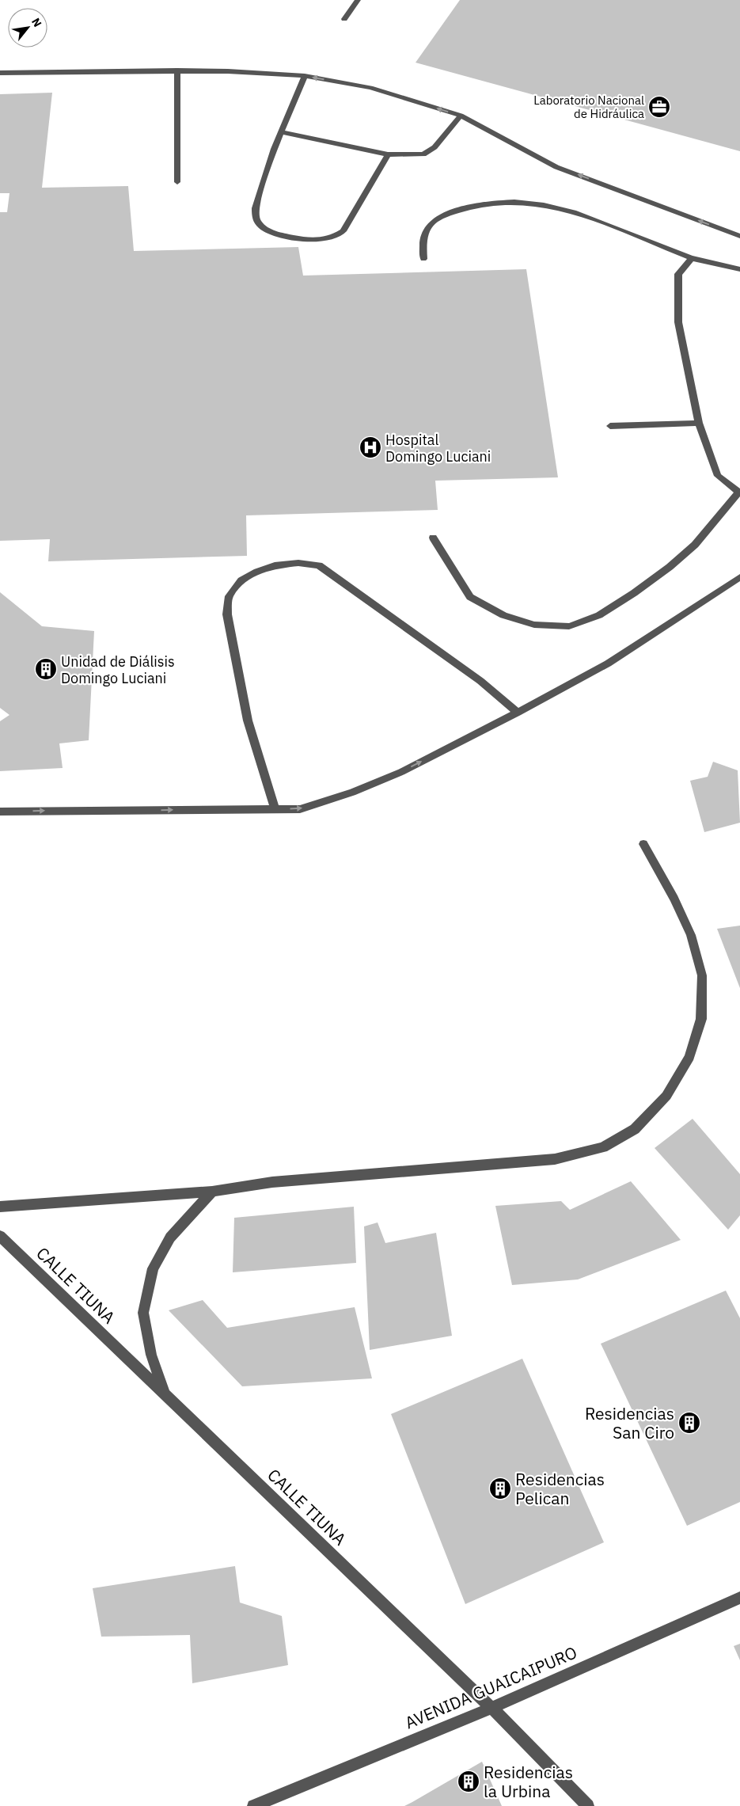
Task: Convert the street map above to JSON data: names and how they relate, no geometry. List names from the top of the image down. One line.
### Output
{"streets":{"street":["CALLE TIUNA","AVENIDA GUAICAIPURO"]},"crossings":[["CALLE TIUNA","AVENIDA GUAICAIPURO"]],"places":{"office":["Laboratorio Nacional de Hidráulica"],"hospital":["Hospital Domingo Luciani"],"building":["Unidad de Diálisis Domingo Luciani","Residencias San Ciro","Residencias Pelican","Residencias la Urbina"]},"north":"top right"}
